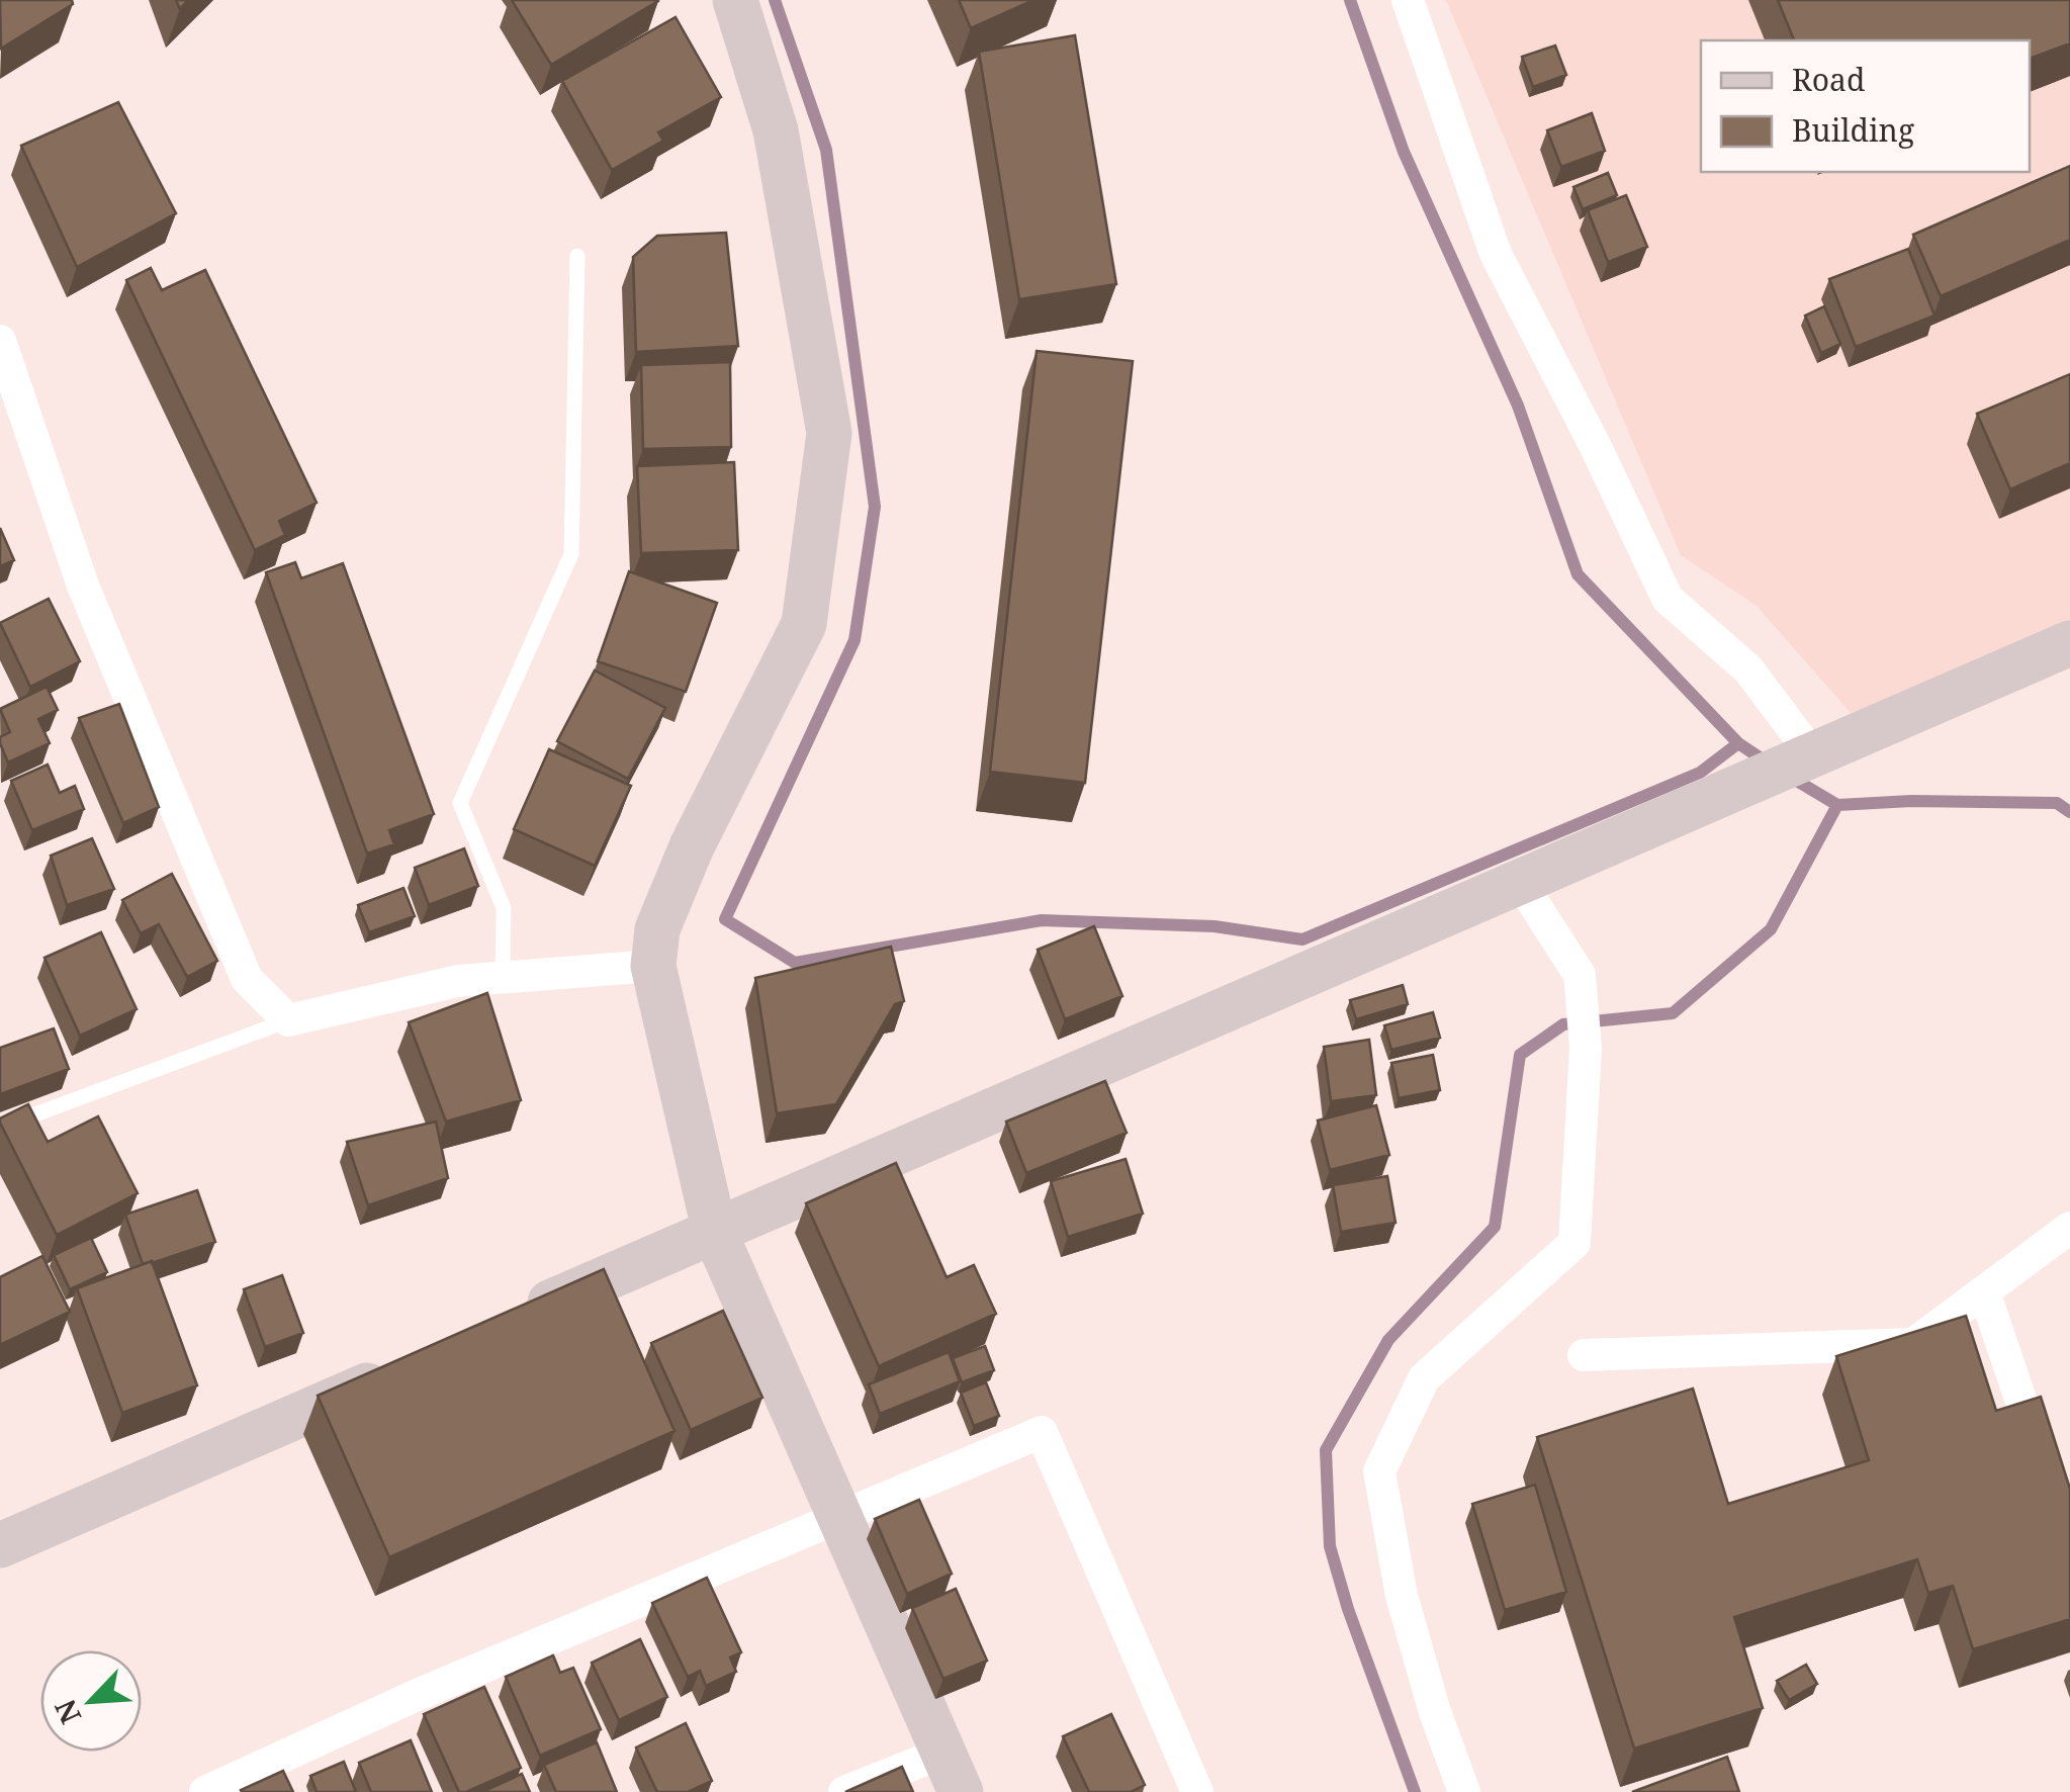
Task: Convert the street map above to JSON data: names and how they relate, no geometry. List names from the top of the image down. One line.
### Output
{"legend":["Road","Building"],"north":"bottom left"}
